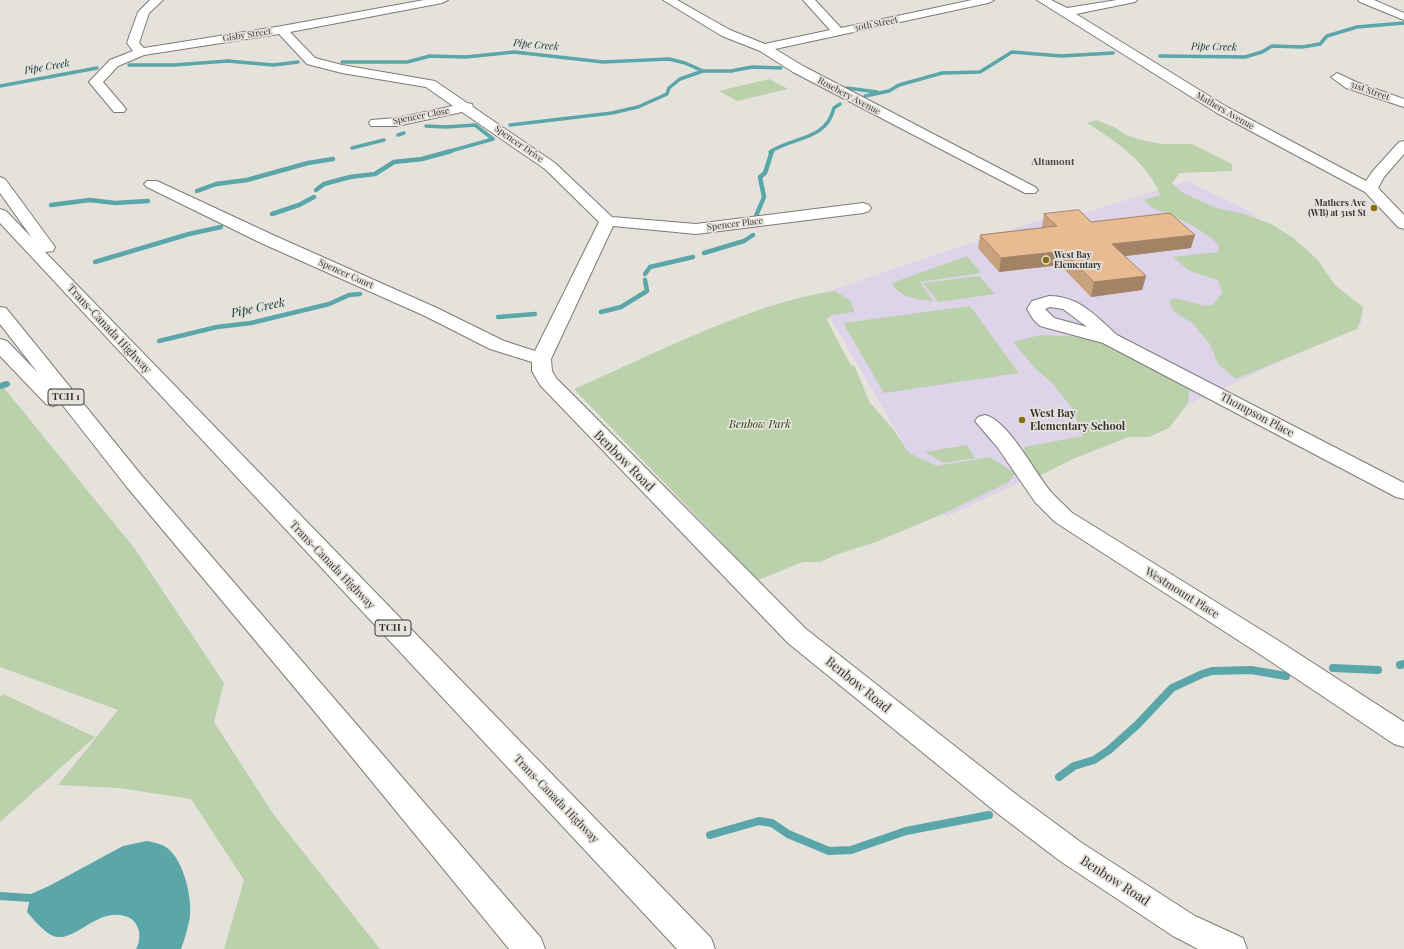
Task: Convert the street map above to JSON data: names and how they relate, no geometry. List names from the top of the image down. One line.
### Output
{"streets":{"main road":["30th Street","Gisby Street","31st Street","Rosebery Avenue","Mathers Avenue","Spencer Close","Spencer Drive","Spencer Place","Spencer Court","Trans-Canada Highway","TCH 1","Thompson Place","Benbow Road","Westmount Place"]},"crossings":[["30th Street","Rosebery Avenue"],["Gisby Street","Spencer Drive"],["Spencer Close","Spencer Drive"],["Spencer Drive","Spencer Place"],["Spencer Court","Benbow Road"]],"districts":["Altamont"],"water":["Pipe Creek"],"parks":["Benbow Park"],"places":["Mathers Ave (WB) at 31st St","West Bay Elementary","West Bay Elementary School"]}
